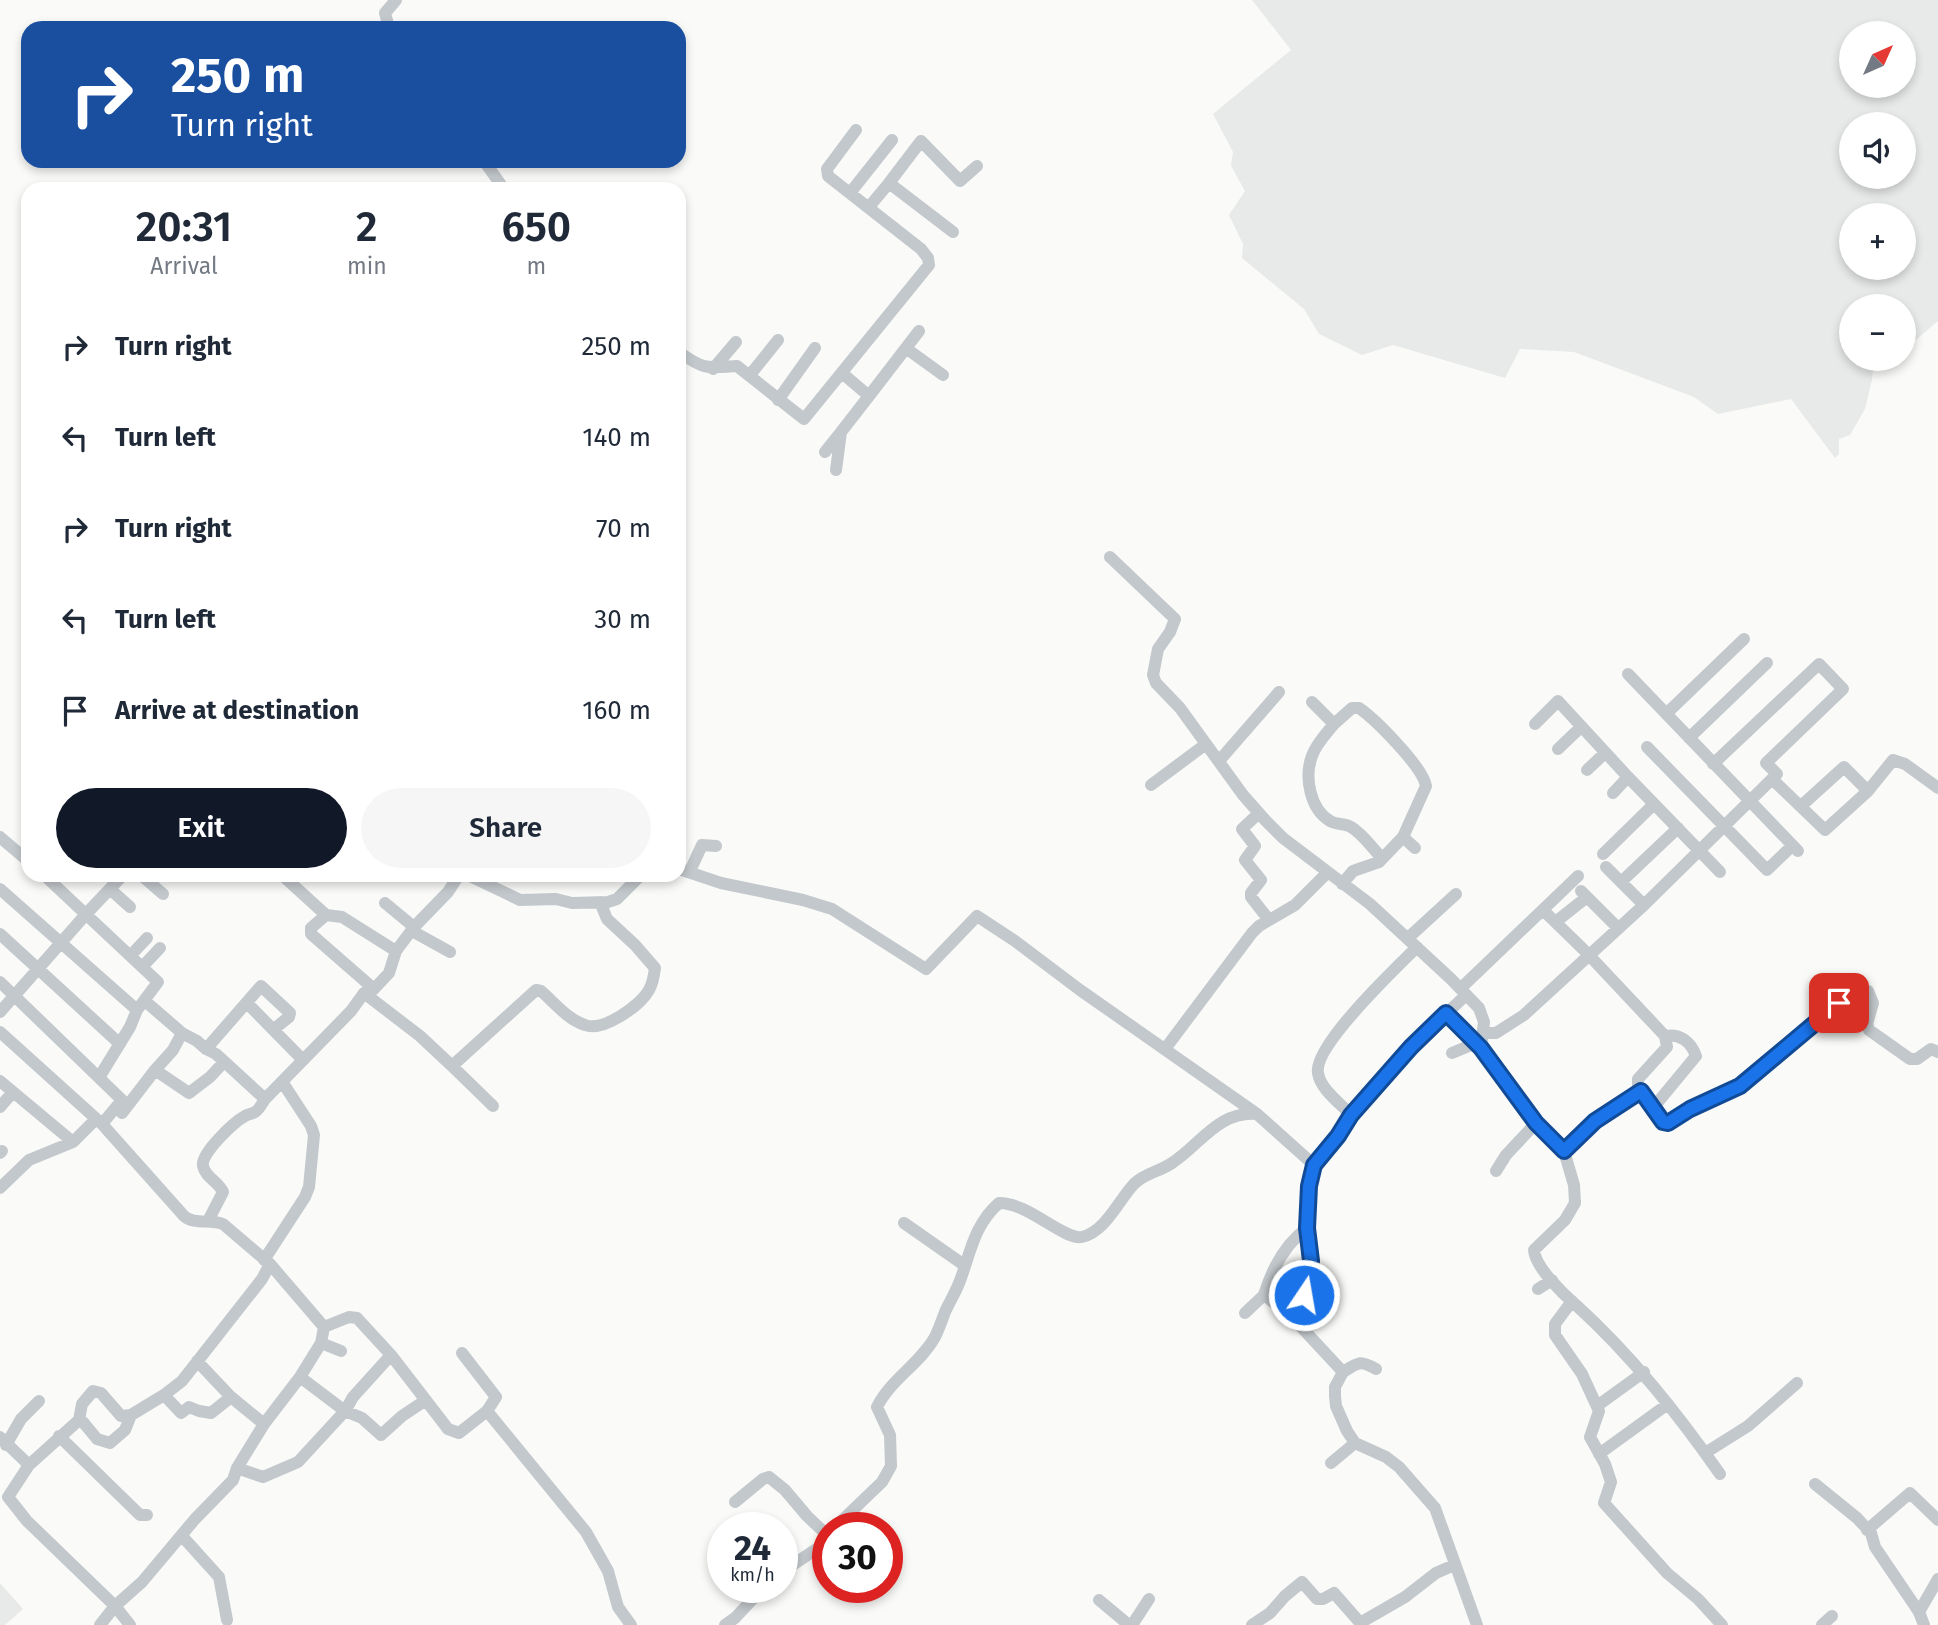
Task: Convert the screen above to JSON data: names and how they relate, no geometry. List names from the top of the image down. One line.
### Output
{"north":"top right","page":{"map_buttons":["+","−"],"turn":["250 m","Turn right"],"eta":["20:31","Arrival","2","min","650","m"],"list":[{"name":"Turn right","value":"250 m"},{"name":"Turn left","value":"140 m"},{"name":"Turn right","value":"70 m"},{"name":"Turn left","value":"30 m"},{"name":"Arrive at destination","value":"160 m"}],"buttons":["Exit","Share"],"speed":"24 km/h","limit":"30"}}
